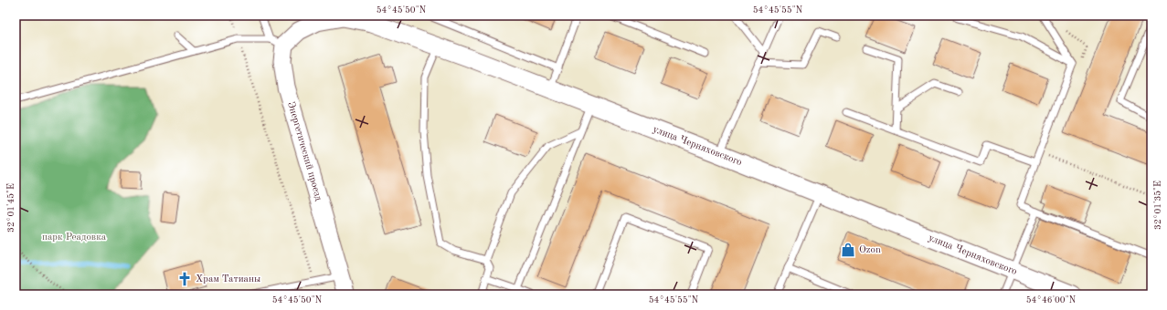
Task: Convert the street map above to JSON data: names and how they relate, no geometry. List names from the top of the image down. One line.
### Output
{"streets":{"street":["улица Черняховского","Энергетический проезд"]},"crossings":[["улица Черняховского","Энергетический проезд"]],"parks":["парк Реадовка"],"places":{"shop":["Ozon"],"church":["Храм Татианы"]},"coordinates":["54°45'50\"N","54°45'55\"N","32°01'35\"E","32°01'45\"E","54°46'00\"N"]}
